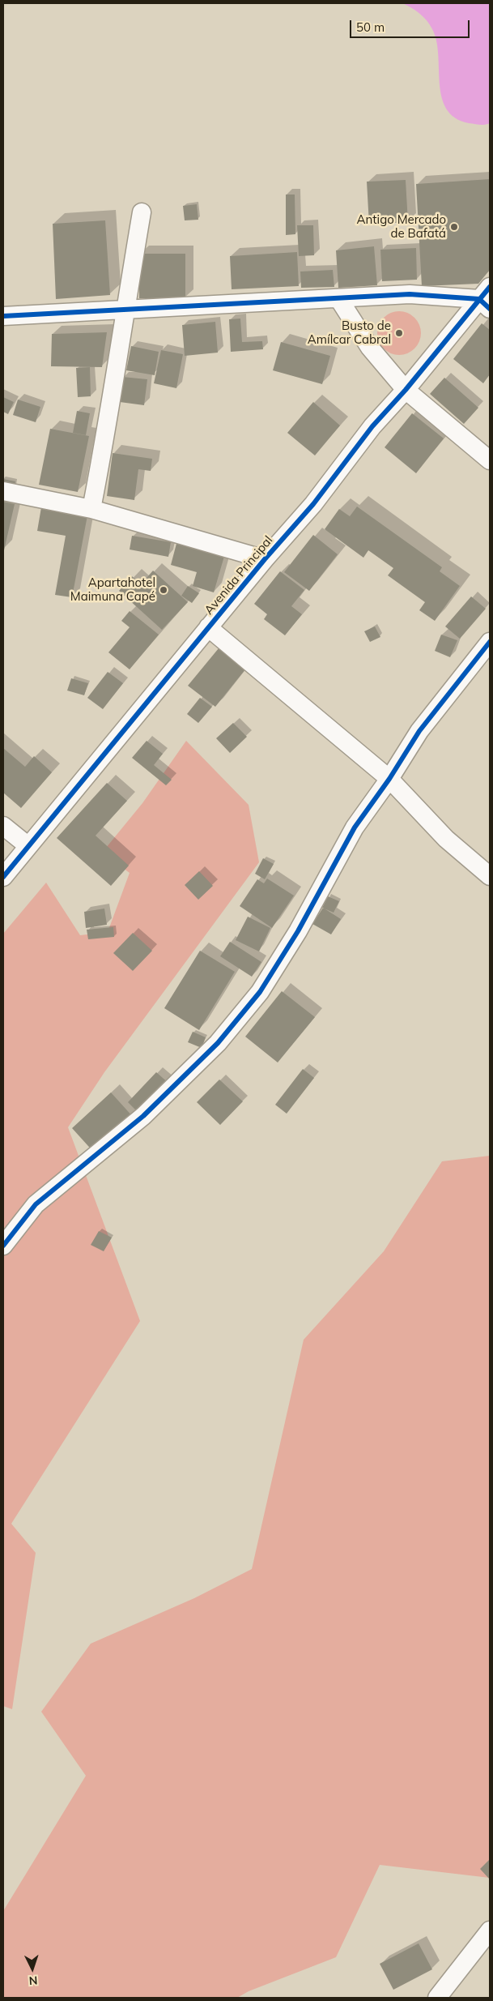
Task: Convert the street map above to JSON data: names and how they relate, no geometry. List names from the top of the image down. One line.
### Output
{"streets":{"street":["Avenida Principal"]},"places":["Antigo Mercado de Bafatá","Busto de Amílcar Cabral","Apartahotel Maimuna Capé"],"scale_bar":"50 m","north":"bottom"}
